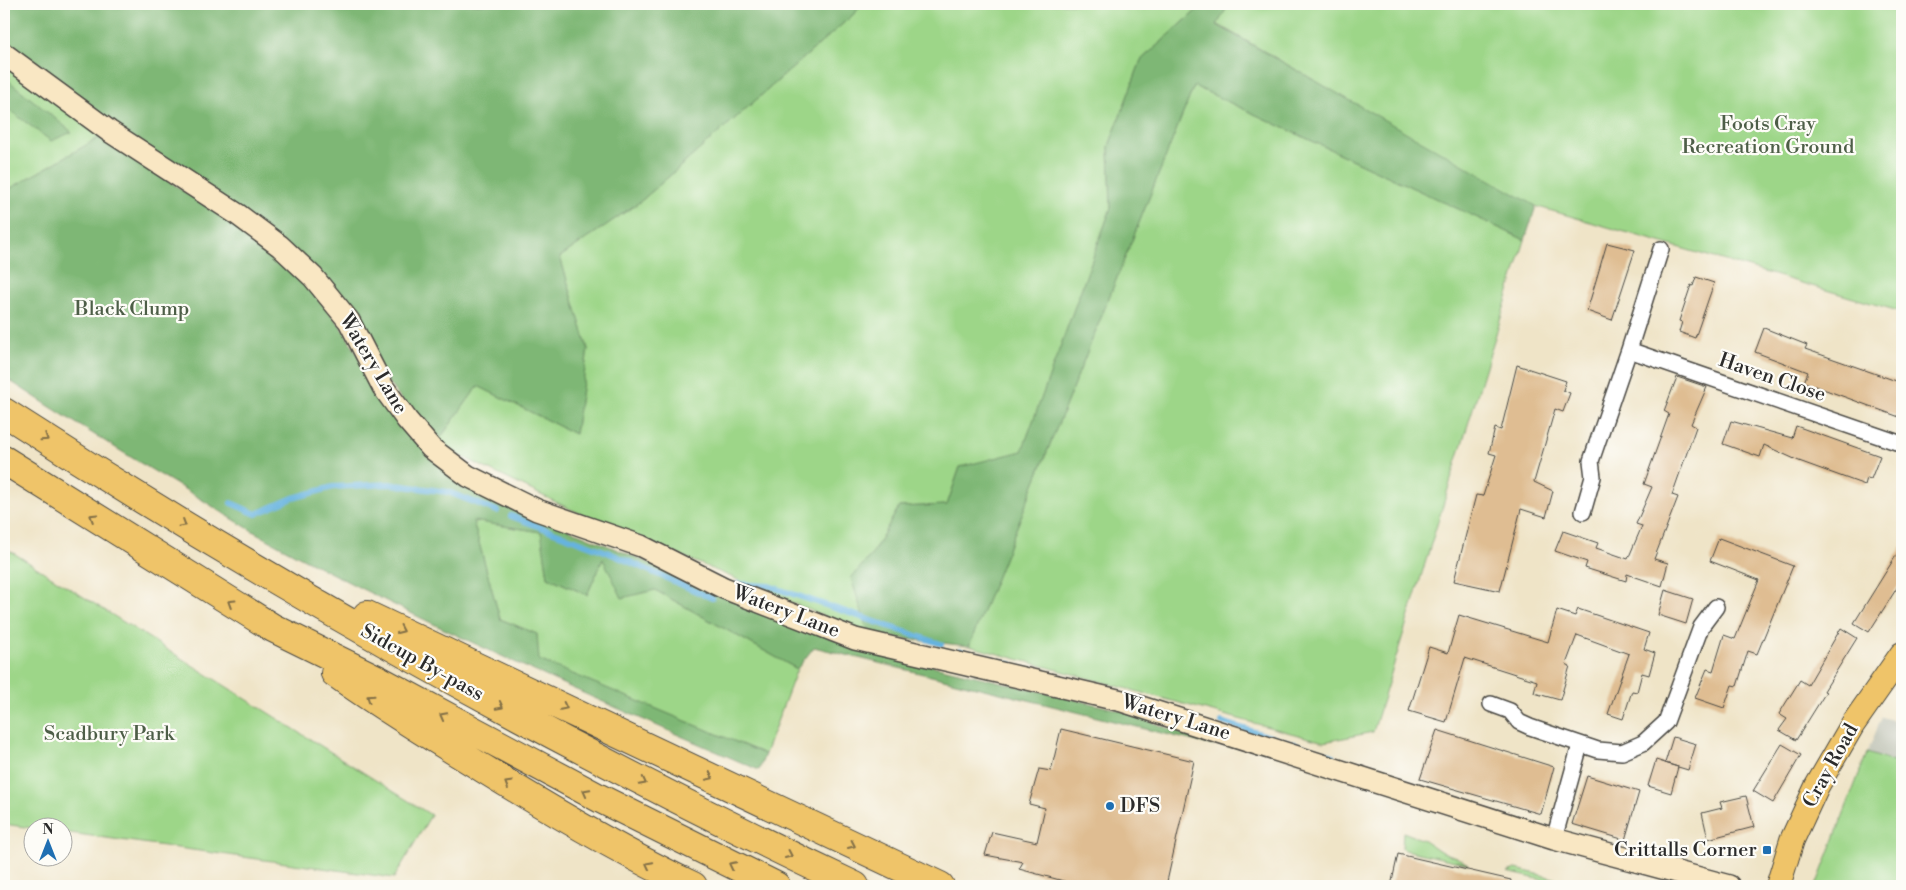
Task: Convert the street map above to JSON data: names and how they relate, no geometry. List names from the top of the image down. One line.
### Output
{"streets":{"highway":["Sidcup By-pass"],"main road":["Cray Road"],"street":["Watery Lane","Haven Close"]},"parks":["Foots Cray Recreation Ground","Black Clump","Scadbury Park"],"places":{"other":["DFS"],"transit":["Crittalls Corner"]},"north":"top"}
